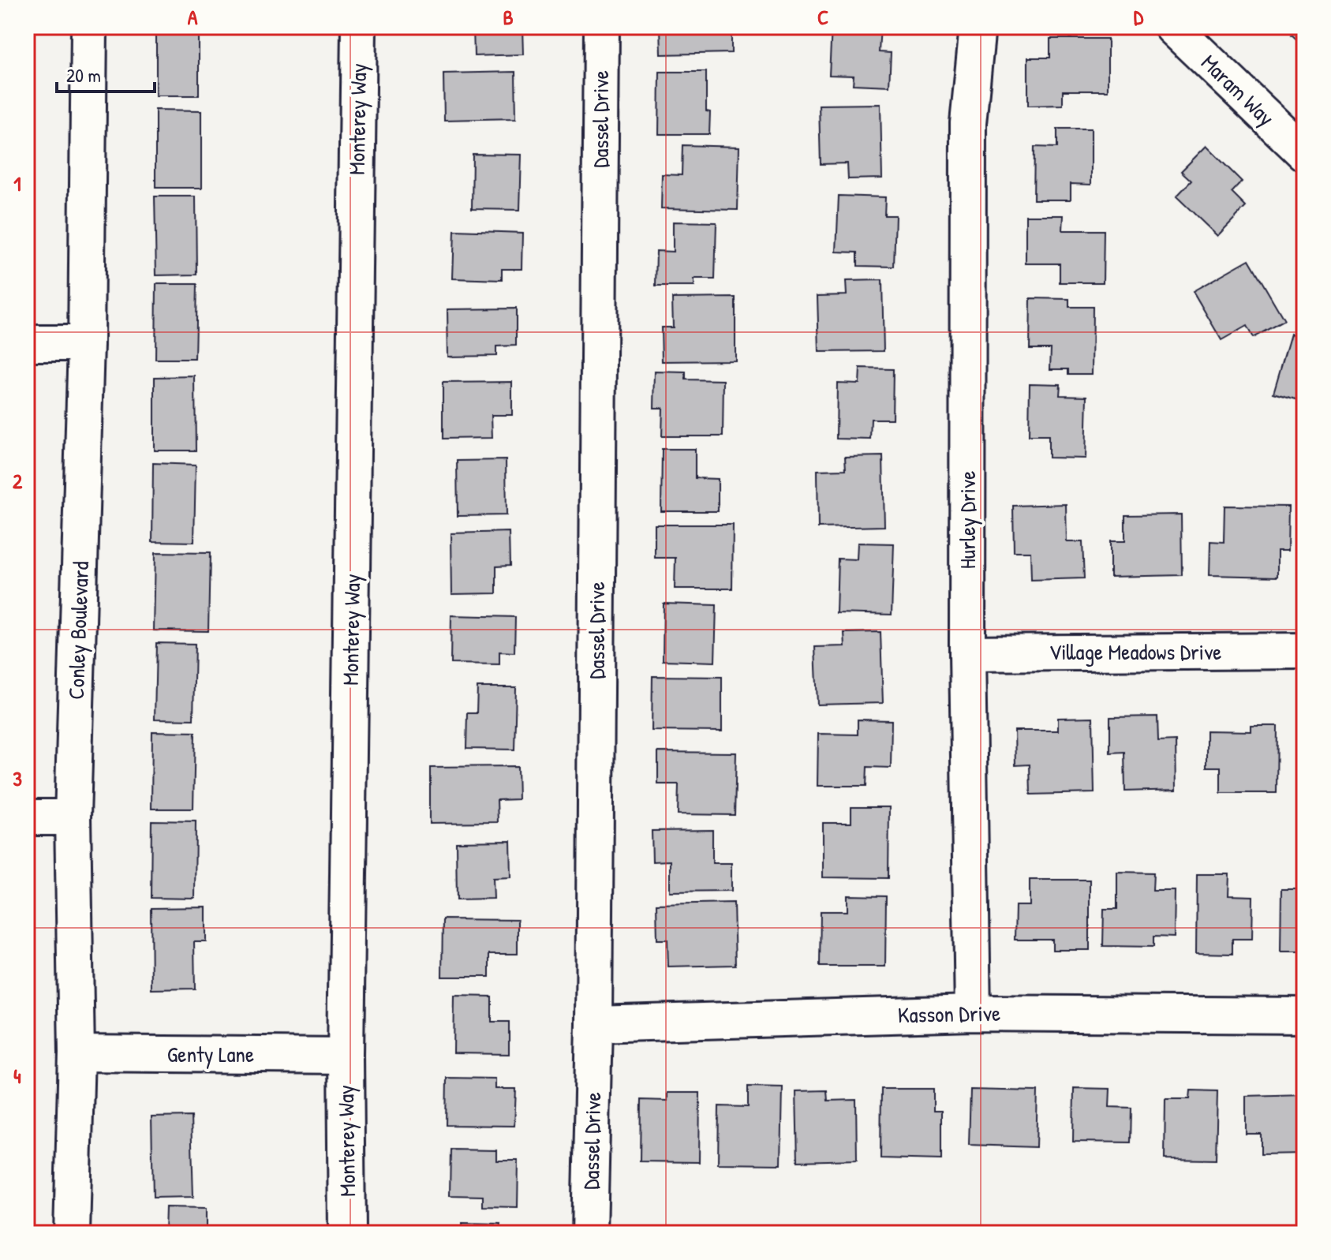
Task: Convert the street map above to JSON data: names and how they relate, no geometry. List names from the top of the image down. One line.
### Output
{"streets":{"street":["Maram Way","Monterey Way","Dassel Drive","Hurley Drive","Conley Boulevard","Village Meadows Drive","Kasson Drive","Genty Lane"]},"crossings":[["Monterey Way","Genty Lane"],["Dassel Drive","Kasson Drive"],["Hurley Drive","Village Meadows Drive"],["Hurley Drive","Kasson Drive"],["Conley Boulevard","Genty Lane"]],"scale_bar":"20 m","grid":{"columns":["A","B","C","D"],"rows":["1","2","3","4"]}}
